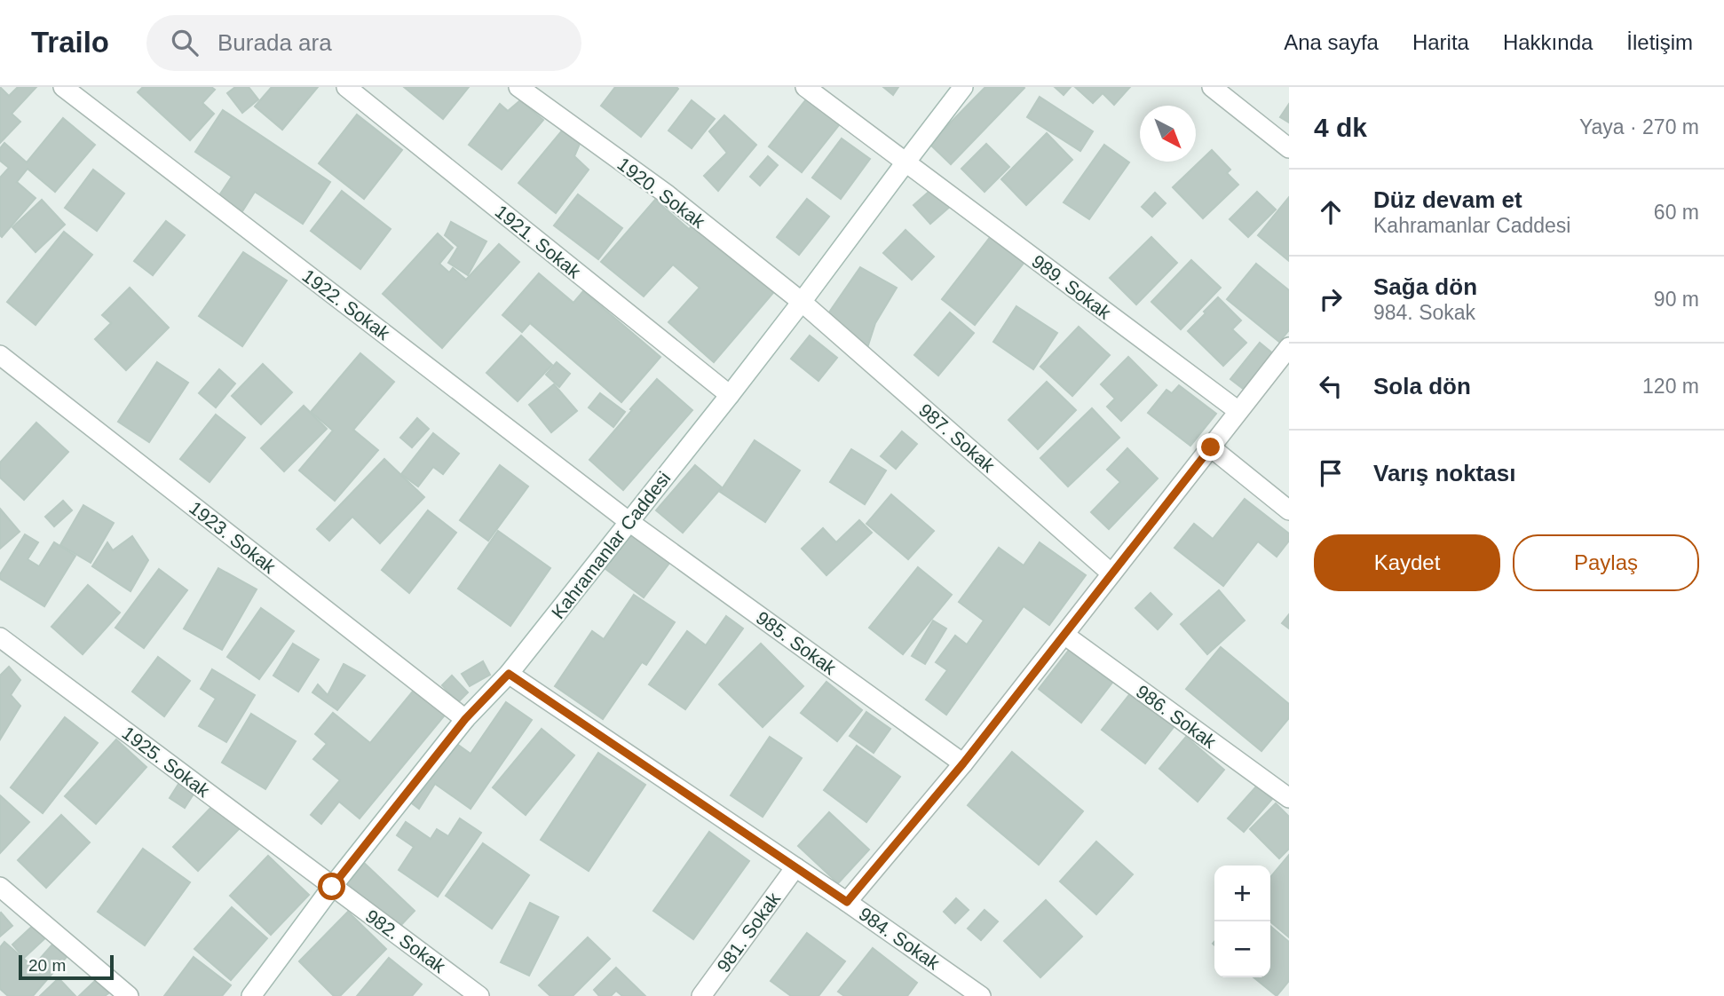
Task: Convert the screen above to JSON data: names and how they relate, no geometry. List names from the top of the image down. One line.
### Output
{"streets":{"street":["1920. Sokak","1921. Sokak","989. Sokak","1922. Sokak","987. Sokak","1923. Sokak","Kahramanlar Caddesi","985. Sokak","986. Sokak","1925. Sokak","981. Sokak","984. Sokak","982. Sokak"]},"crossings":[["1920. Sokak","987. Sokak"],["1920. Sokak","Kahramanlar Caddesi"],["1921. Sokak","Kahramanlar Caddesi"],["989. Sokak","Kahramanlar Caddesi"],["1922. Sokak","Kahramanlar Caddesi"],["1922. Sokak","985. Sokak"],["987. Sokak","Kahramanlar Caddesi"],["1923. Sokak","Kahramanlar Caddesi"],["Kahramanlar Caddesi","985. Sokak"],["Kahramanlar Caddesi","1925. Sokak"],["Kahramanlar Caddesi","984. Sokak"],["Kahramanlar Caddesi","982. Sokak"],["1925. Sokak","982. Sokak"],["981. Sokak","984. Sokak"]],"scale_bar":"20 m","north":"bottom right","page":{"header":"Trailo","search":"Burada ara","nav":["Ana sayfa","Harita","Hakkında","İletişim"],"heading":["4 dk","Yaya · 270 m"],"list":[["Düz devam et","Kahramanlar Caddesi","60 m"],["Sağa dön","984. Sokak","90 m"],["Sola dön","120 m"],"Varış noktası"],"buttons":["Kaydet","Paylaş"],"map_buttons":["+","−"],"scale":"20 m"}}
